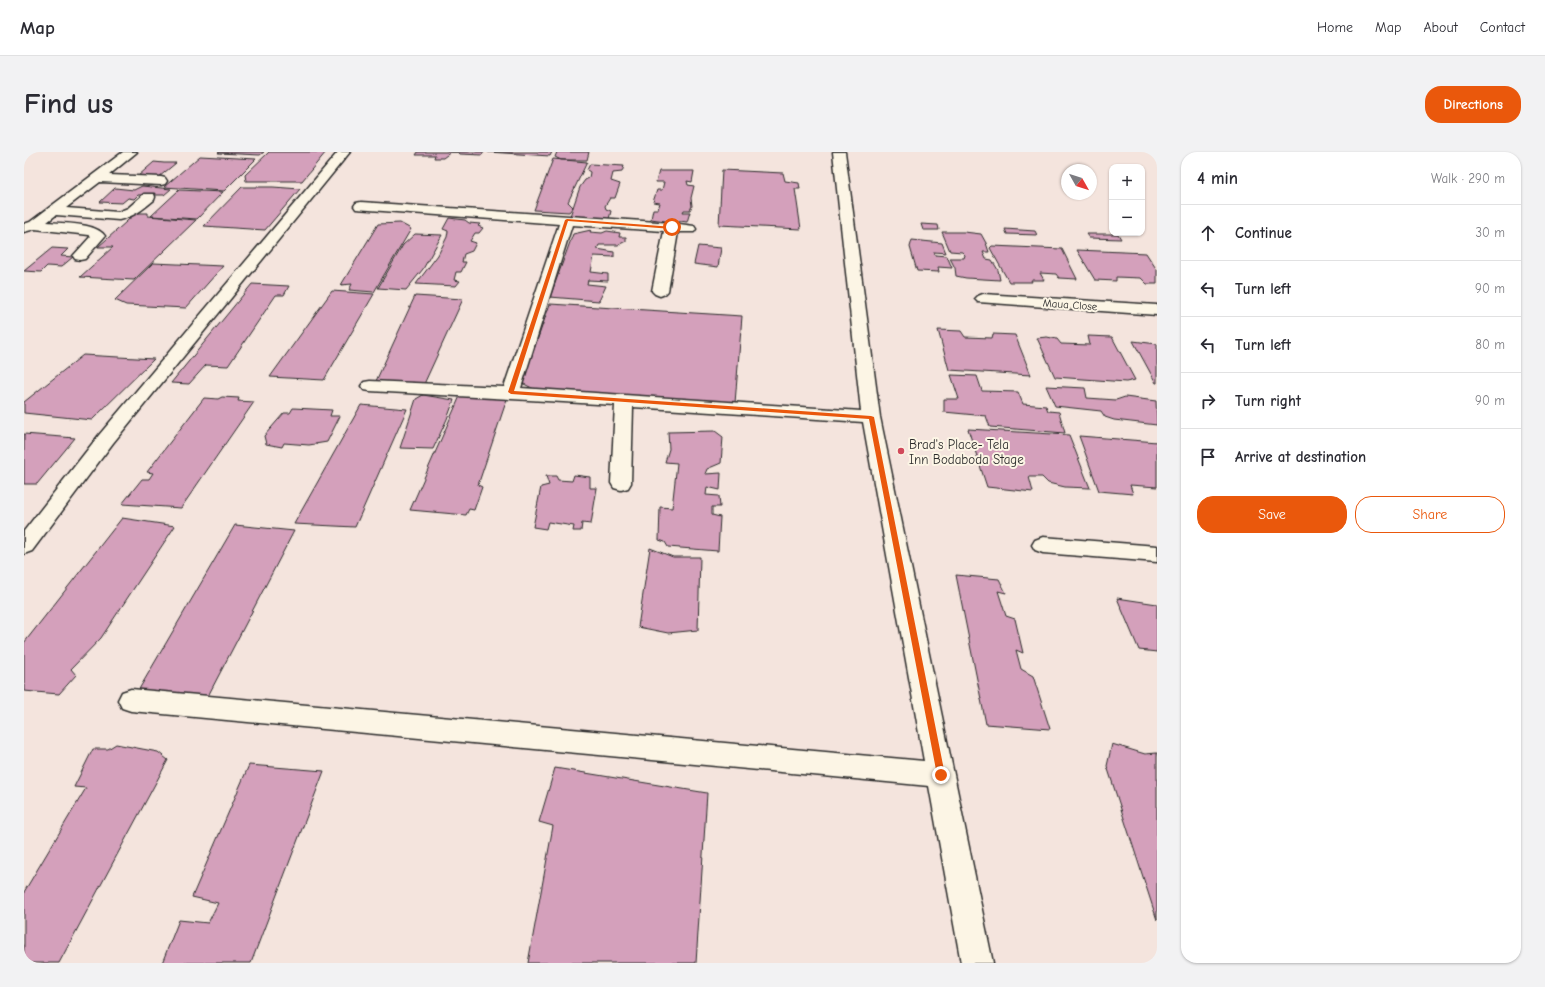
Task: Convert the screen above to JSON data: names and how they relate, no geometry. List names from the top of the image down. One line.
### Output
{"streets":{"street":["Maua Close"]},"places":["Brad's Place- Tela Inn Bodaboda Stage"],"north":"bottom right","page":{"header":"Map","nav":["Home","Map","About","Contact"],"buttons":["Directions",["Save","Share"]],"title":"Find us","heading":["4 min","Walk · 290 m"],"map_buttons":["+","−"],"list":[["Continue","30 m"],["Turn left","90 m"],["Turn left","80 m"],["Turn right","90 m"],"Arrive at destination"]}}
